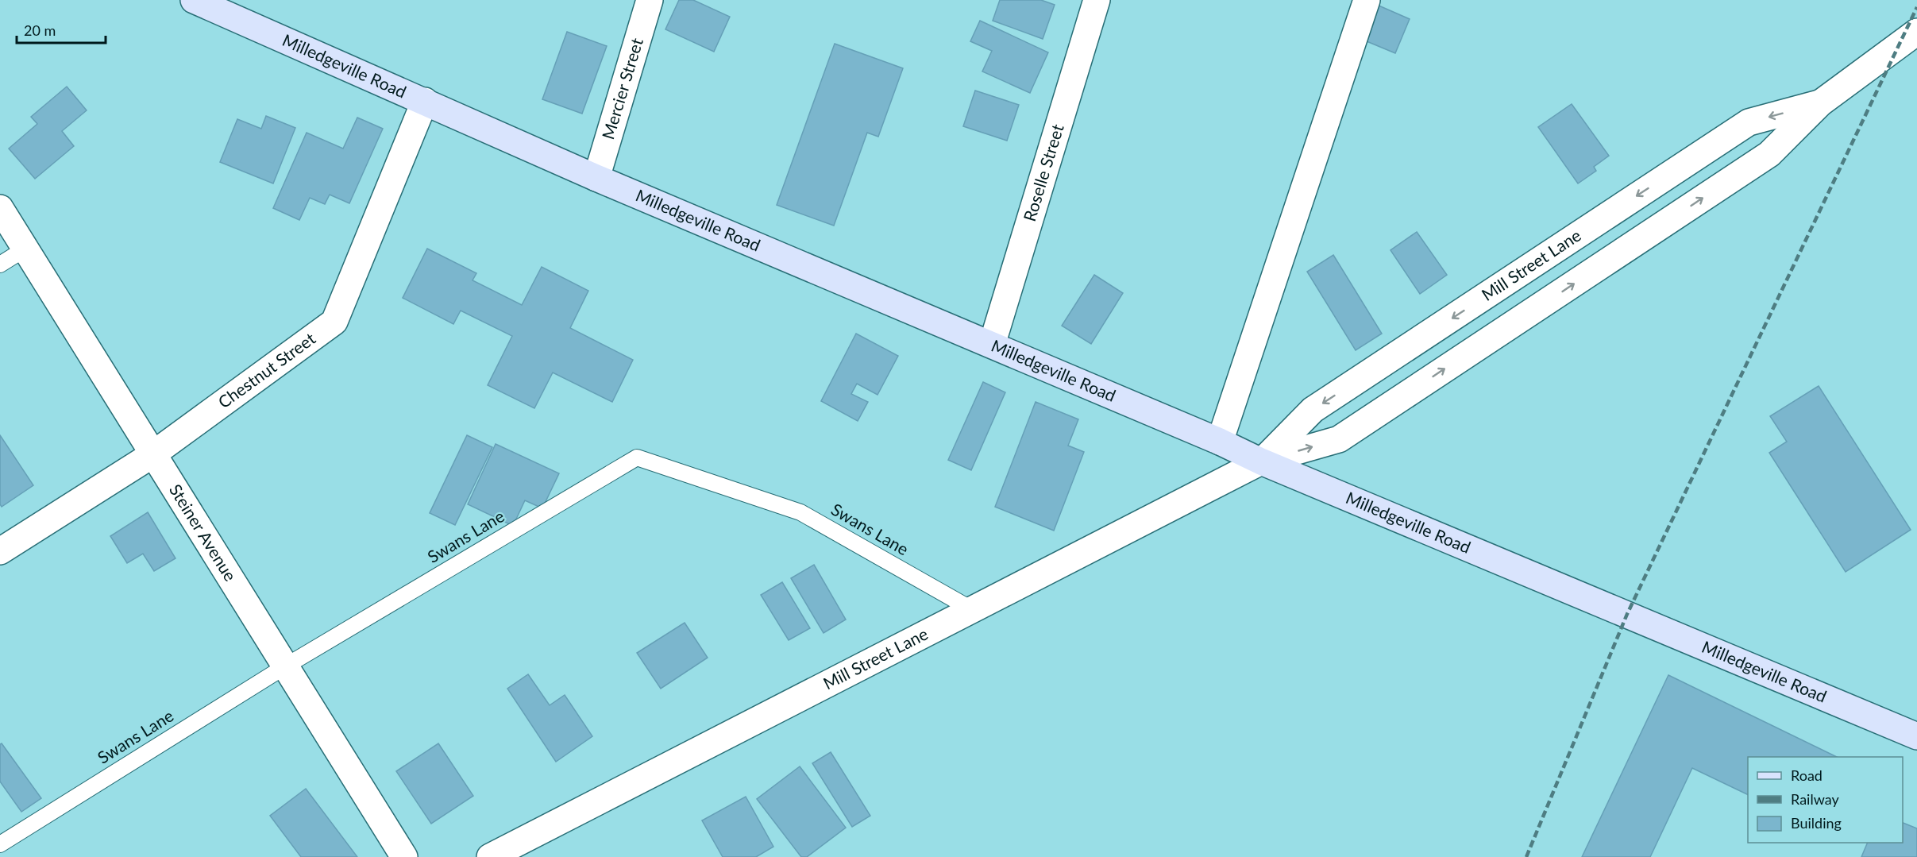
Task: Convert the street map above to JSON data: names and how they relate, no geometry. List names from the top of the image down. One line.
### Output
{"streets":{"main road":["Milledgeville Road"],"street":["Mercier Street","Roselle Street","Mill Street Lane","Chestnut Street","Steiner Avenue"],"lane":["Swans Lane"]},"crossings":[["Milledgeville Road","Mercier Street"],["Milledgeville Road","Roselle Street"],["Milledgeville Road","Mill Street Lane"],["Milledgeville Road","Chestnut Street"],["Mill Street Lane","Swans Lane"],["Chestnut Street","Steiner Avenue"],["Swans Lane","Steiner Avenue"]],"legend":["Road","Railway","Building"],"scale_bar":"20 m"}
